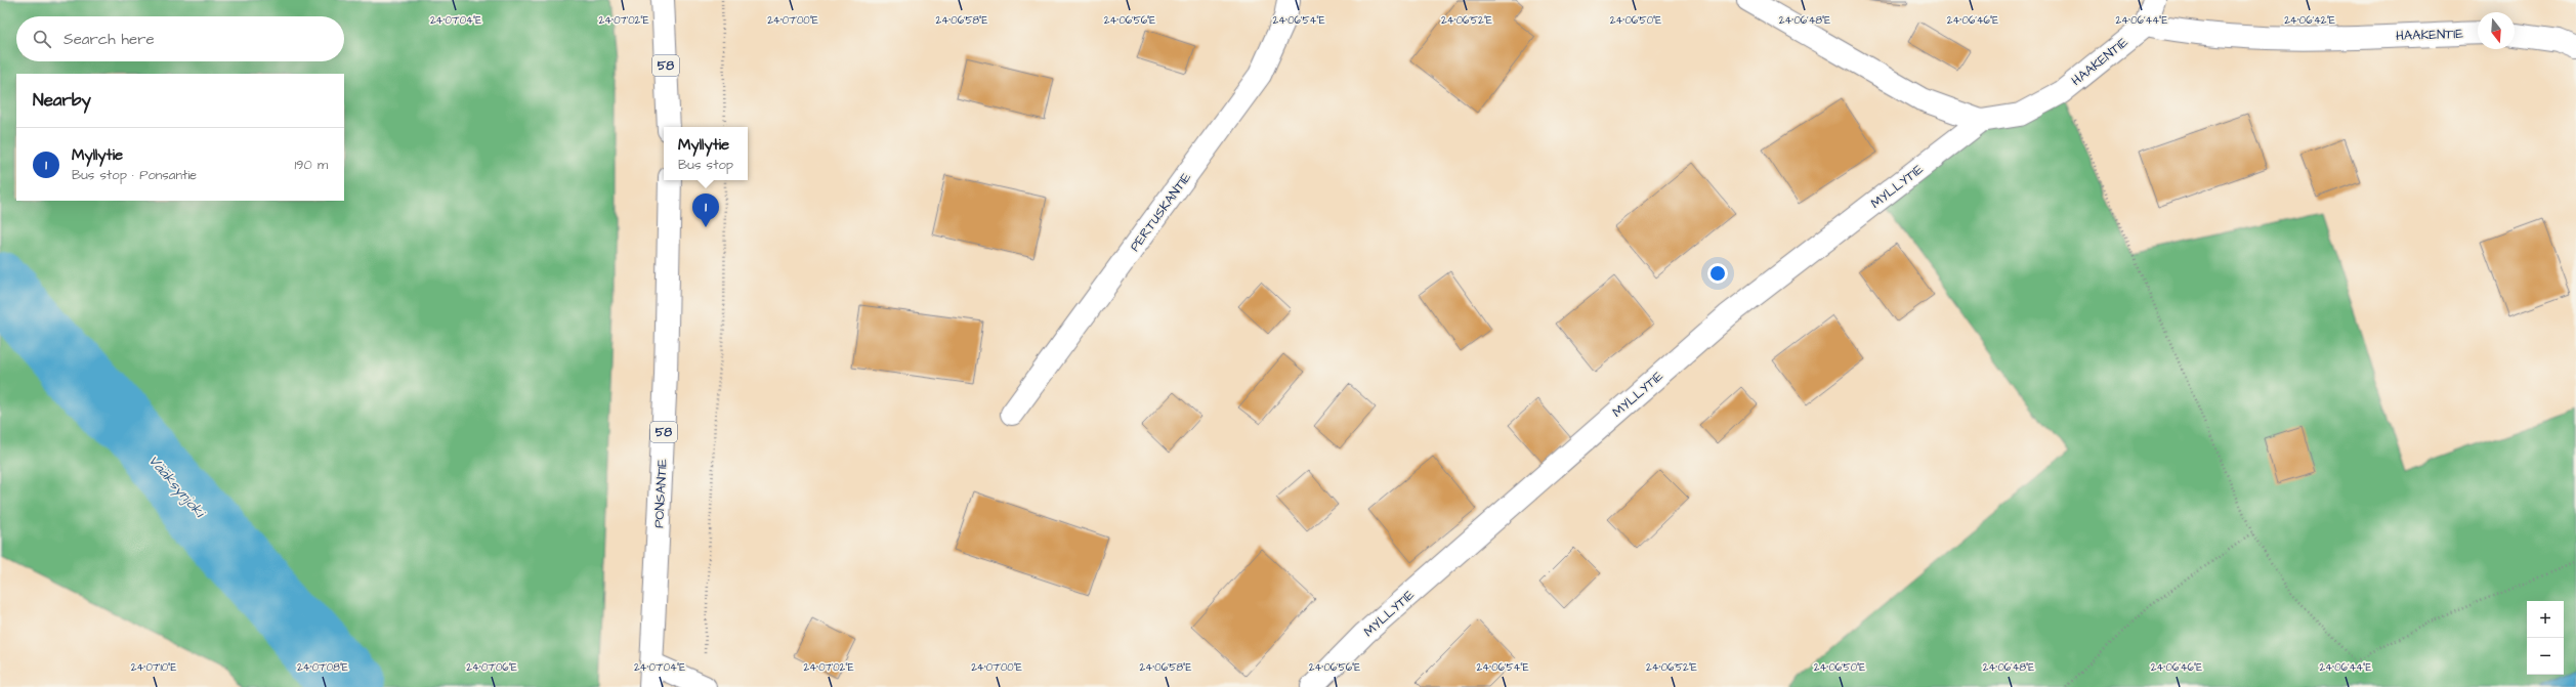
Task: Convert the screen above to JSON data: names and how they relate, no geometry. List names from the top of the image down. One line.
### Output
{"streets":{"street":["HAAKENTIE","58","MYLLYTIE","PERTUSKANTIE","PONSANTIE"]},"crossings":[["HAAKENTIE","MYLLYTIE"]],"water":["Vääksynjoki"],"north":"bottom","page":{"search":"Search here","heading":"Nearby","popup":["Myllytie","Bus stop"],"list":[{"mark":"1","name":"Myllytie","note":"Bus stop · Ponsantie","value":"190 m"}],"pins":"1","map_buttons":["+","−"]},"coordinates":["24°07'04\"E","24°07'02\"E","24°07'00\"E","24°06'58\"E","24°06'56\"E","24°06'54\"E","24°06'52\"E","24°06'50\"E","24°06'48\"E","24°06'46\"E","24°06'44\"E","24°06'42\"E","24°07'10\"E","24°07'08\"E","24°07'06\"E"]}
